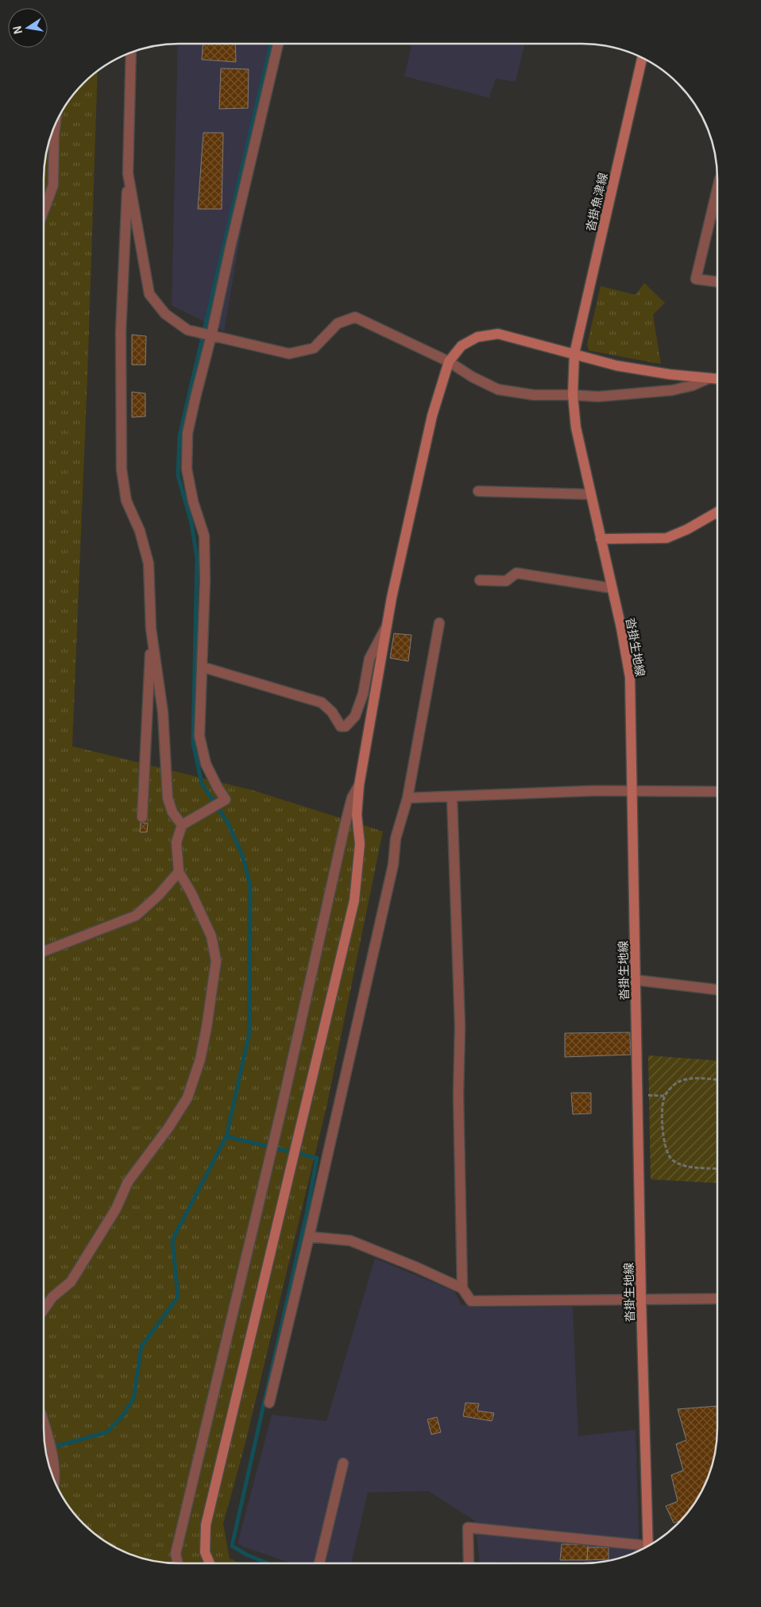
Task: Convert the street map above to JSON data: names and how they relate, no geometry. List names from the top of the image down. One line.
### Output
{"streets":{"main road":["沓掛魚津線","沓掛生地線"]},"crossings":[["沓掛魚津線","沓掛生地線"]],"north":"left"}
